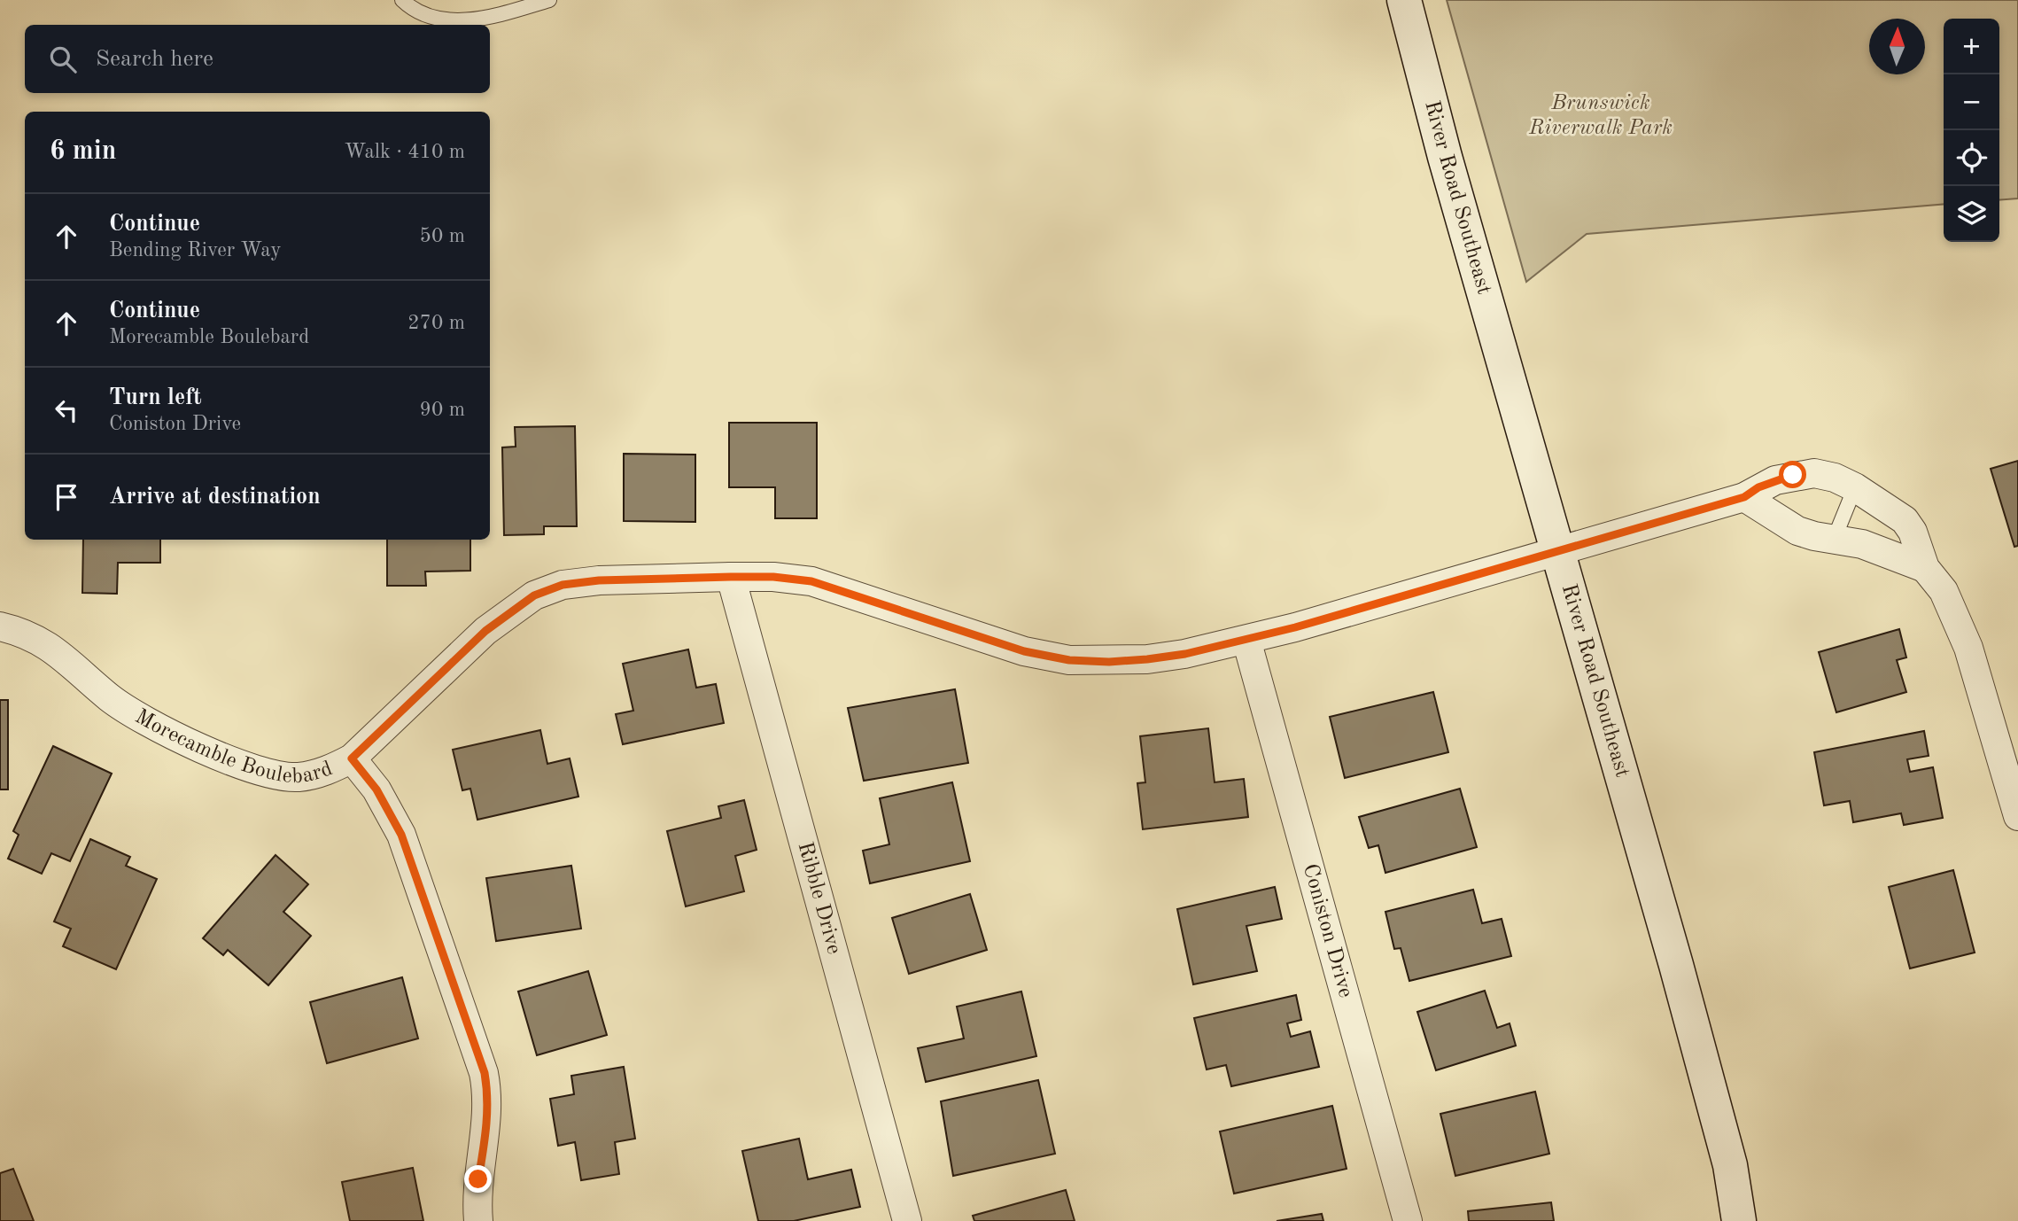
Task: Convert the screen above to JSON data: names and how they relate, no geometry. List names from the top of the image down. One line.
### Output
{"streets":{"main road":["River Road Southeast"],"street":["Morecamble Boulebard","Ribble Drive","Coniston Drive"]},"crossings":[["River Road Southeast","Morecamble Boulebard"],["Morecamble Boulebard","Ribble Drive"],["Morecamble Boulebard","Coniston Drive"]],"parks":["Brunswick Riverwalk Park"],"north":"top","page":{"map_buttons":["+","−"],"search":"Search here","heading":["6 min","Walk · 410 m"],"list":[["Continue","Bending River Way","50 m"],["Continue","Morecamble Boulebard","270 m"],["Turn left","Coniston Drive","90 m"],"Arrive at destination"]}}
